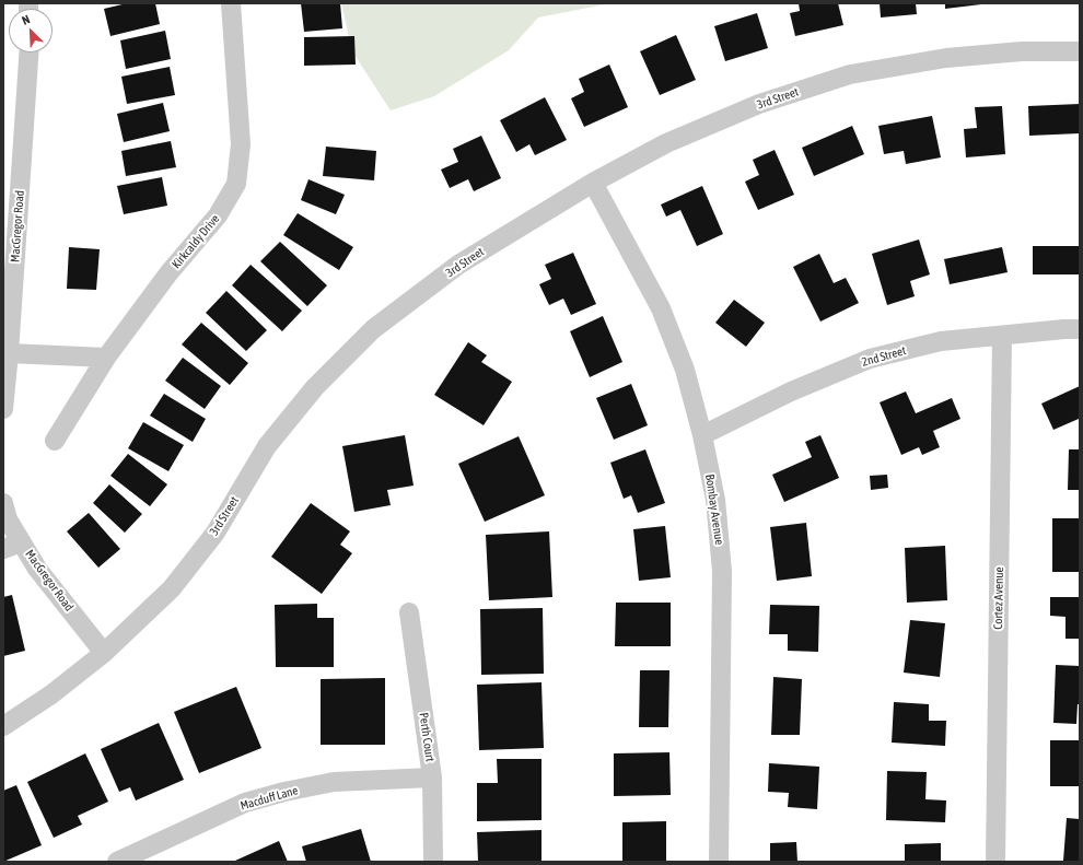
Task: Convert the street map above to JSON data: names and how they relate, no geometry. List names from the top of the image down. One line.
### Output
{"streets":{"street":["3rd Street","MacGregor Road","Kirkcaldy Drive","2nd Street","Bombay Avenue","Cortez Avenue","Perth Court","Macduff Lane"]},"crossings":[["3rd Street","MacGregor Road"],["3rd Street","Bombay Avenue"],["2nd Street","Bombay Avenue"],["2nd Street","Cortez Avenue"],["Perth Court","Macduff Lane"]],"north":"top left"}
